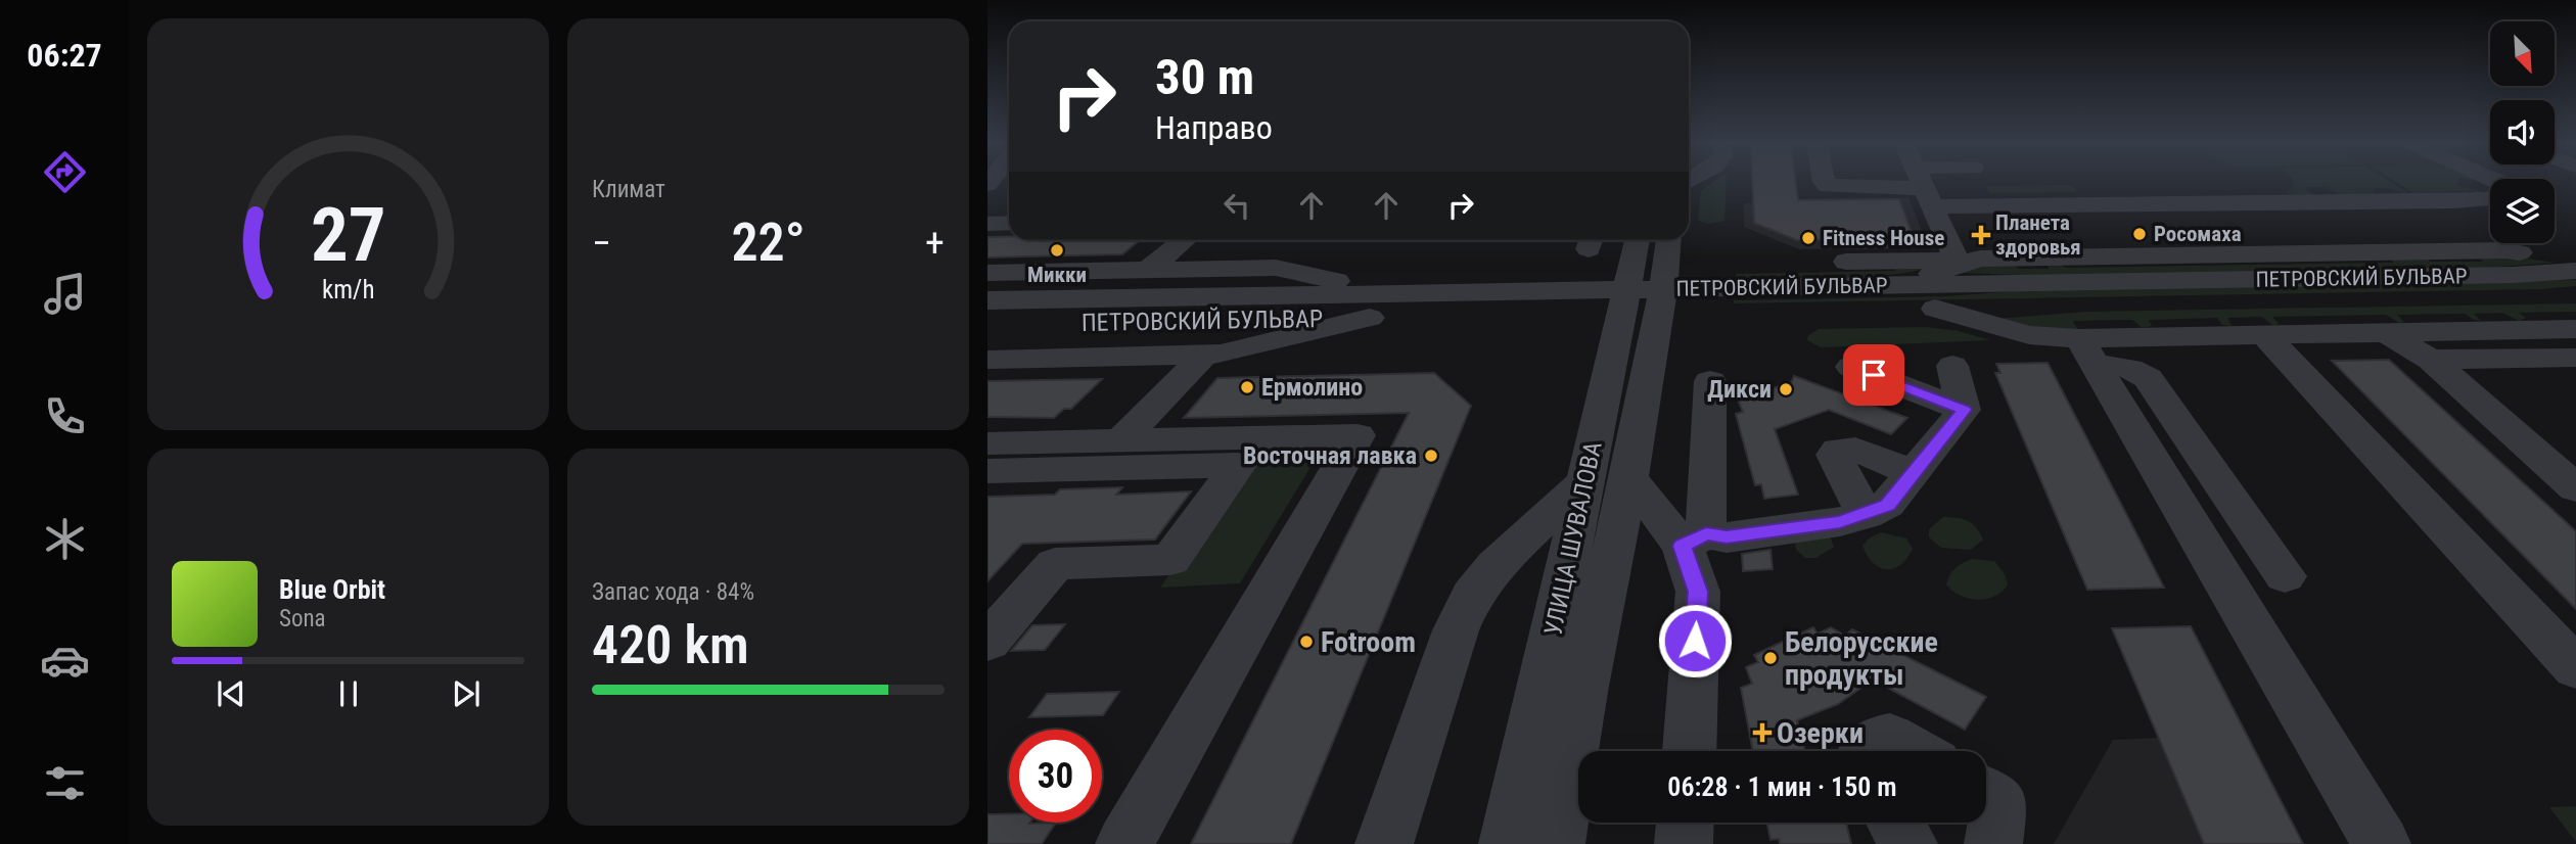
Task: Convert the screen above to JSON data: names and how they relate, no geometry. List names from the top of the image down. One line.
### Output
{"streets":{"street":["ПЕТРОВСКИЙ БУЛЬВАР","УЛИЦА ШУВАЛОВА"]},"crossings":[["ПЕТРОВСКИЙ БУЛЬВАР","УЛИЦА ШУВАЛОВА"]],"places":{"other":["Росомаха","Fitness House","Микки","Ермолино","Дикси","Восточная лавка","Fotroom","Белорусские продукты"],"health":["Планета здоровья","Озерки"]},"north":"bottom right","page":{"tabs":"06:27","tile":["Климат",["Запас хода · 84%","420 km"]],"turn":["30 m","Направо"],"heat":["−","22°","+"],"song":["Blue Orbit","Sona"],"limit":"30","trip":"06:28 · 1 мин · 150 m","gauge":["27","km/h"]}}
